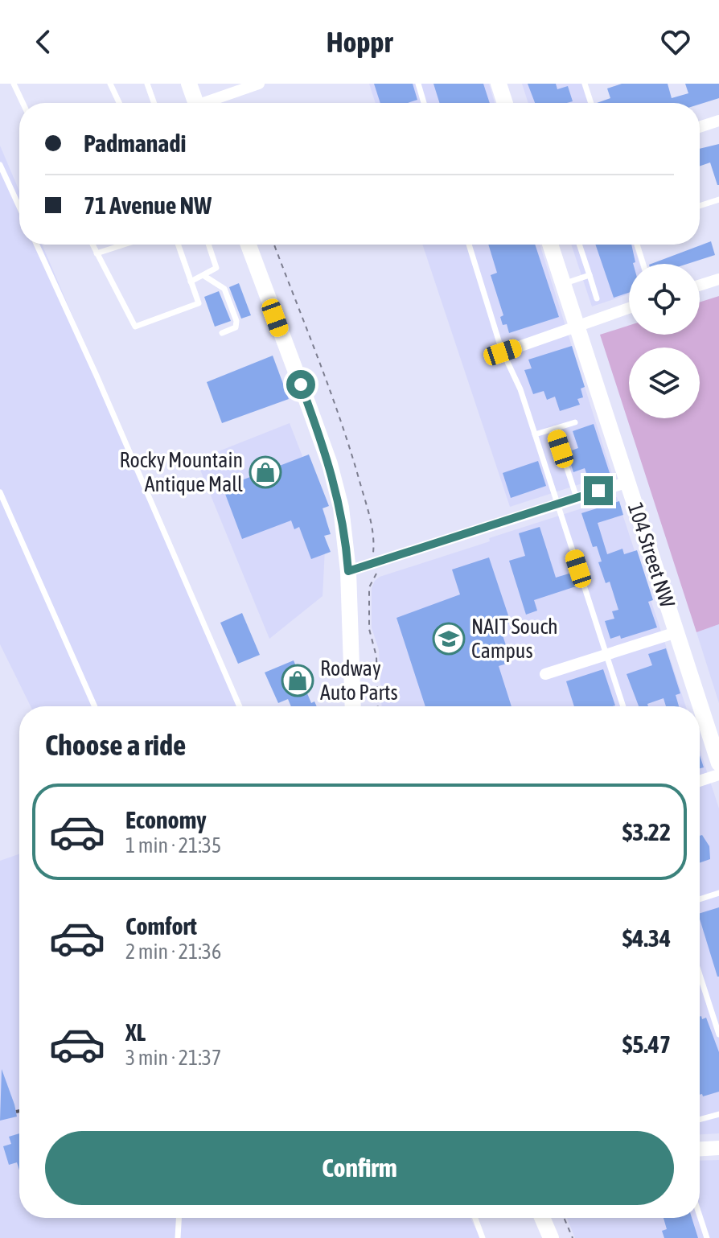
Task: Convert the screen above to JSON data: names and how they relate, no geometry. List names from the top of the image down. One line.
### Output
{"streets":{"main road":["104 Street NW"]},"places":{"shop":["Rocky Mountain Antique Mall","Rodway Auto Parts"],"school or university":["NAIT Souch Campus"]},"page":{"header":"Hoppr","banner":["Padmanadi","71 Avenue NW"],"heading":"Choose a ride","list":[{"name":"Economy","note":"1 min · 21:35","value":"$3.22"},{"name":"Comfort","note":"2 min · 21:36","value":"$4.34"},{"name":"XL","note":"3 min · 21:37","value":"$5.47"}],"buttons":"Confirm"}}
